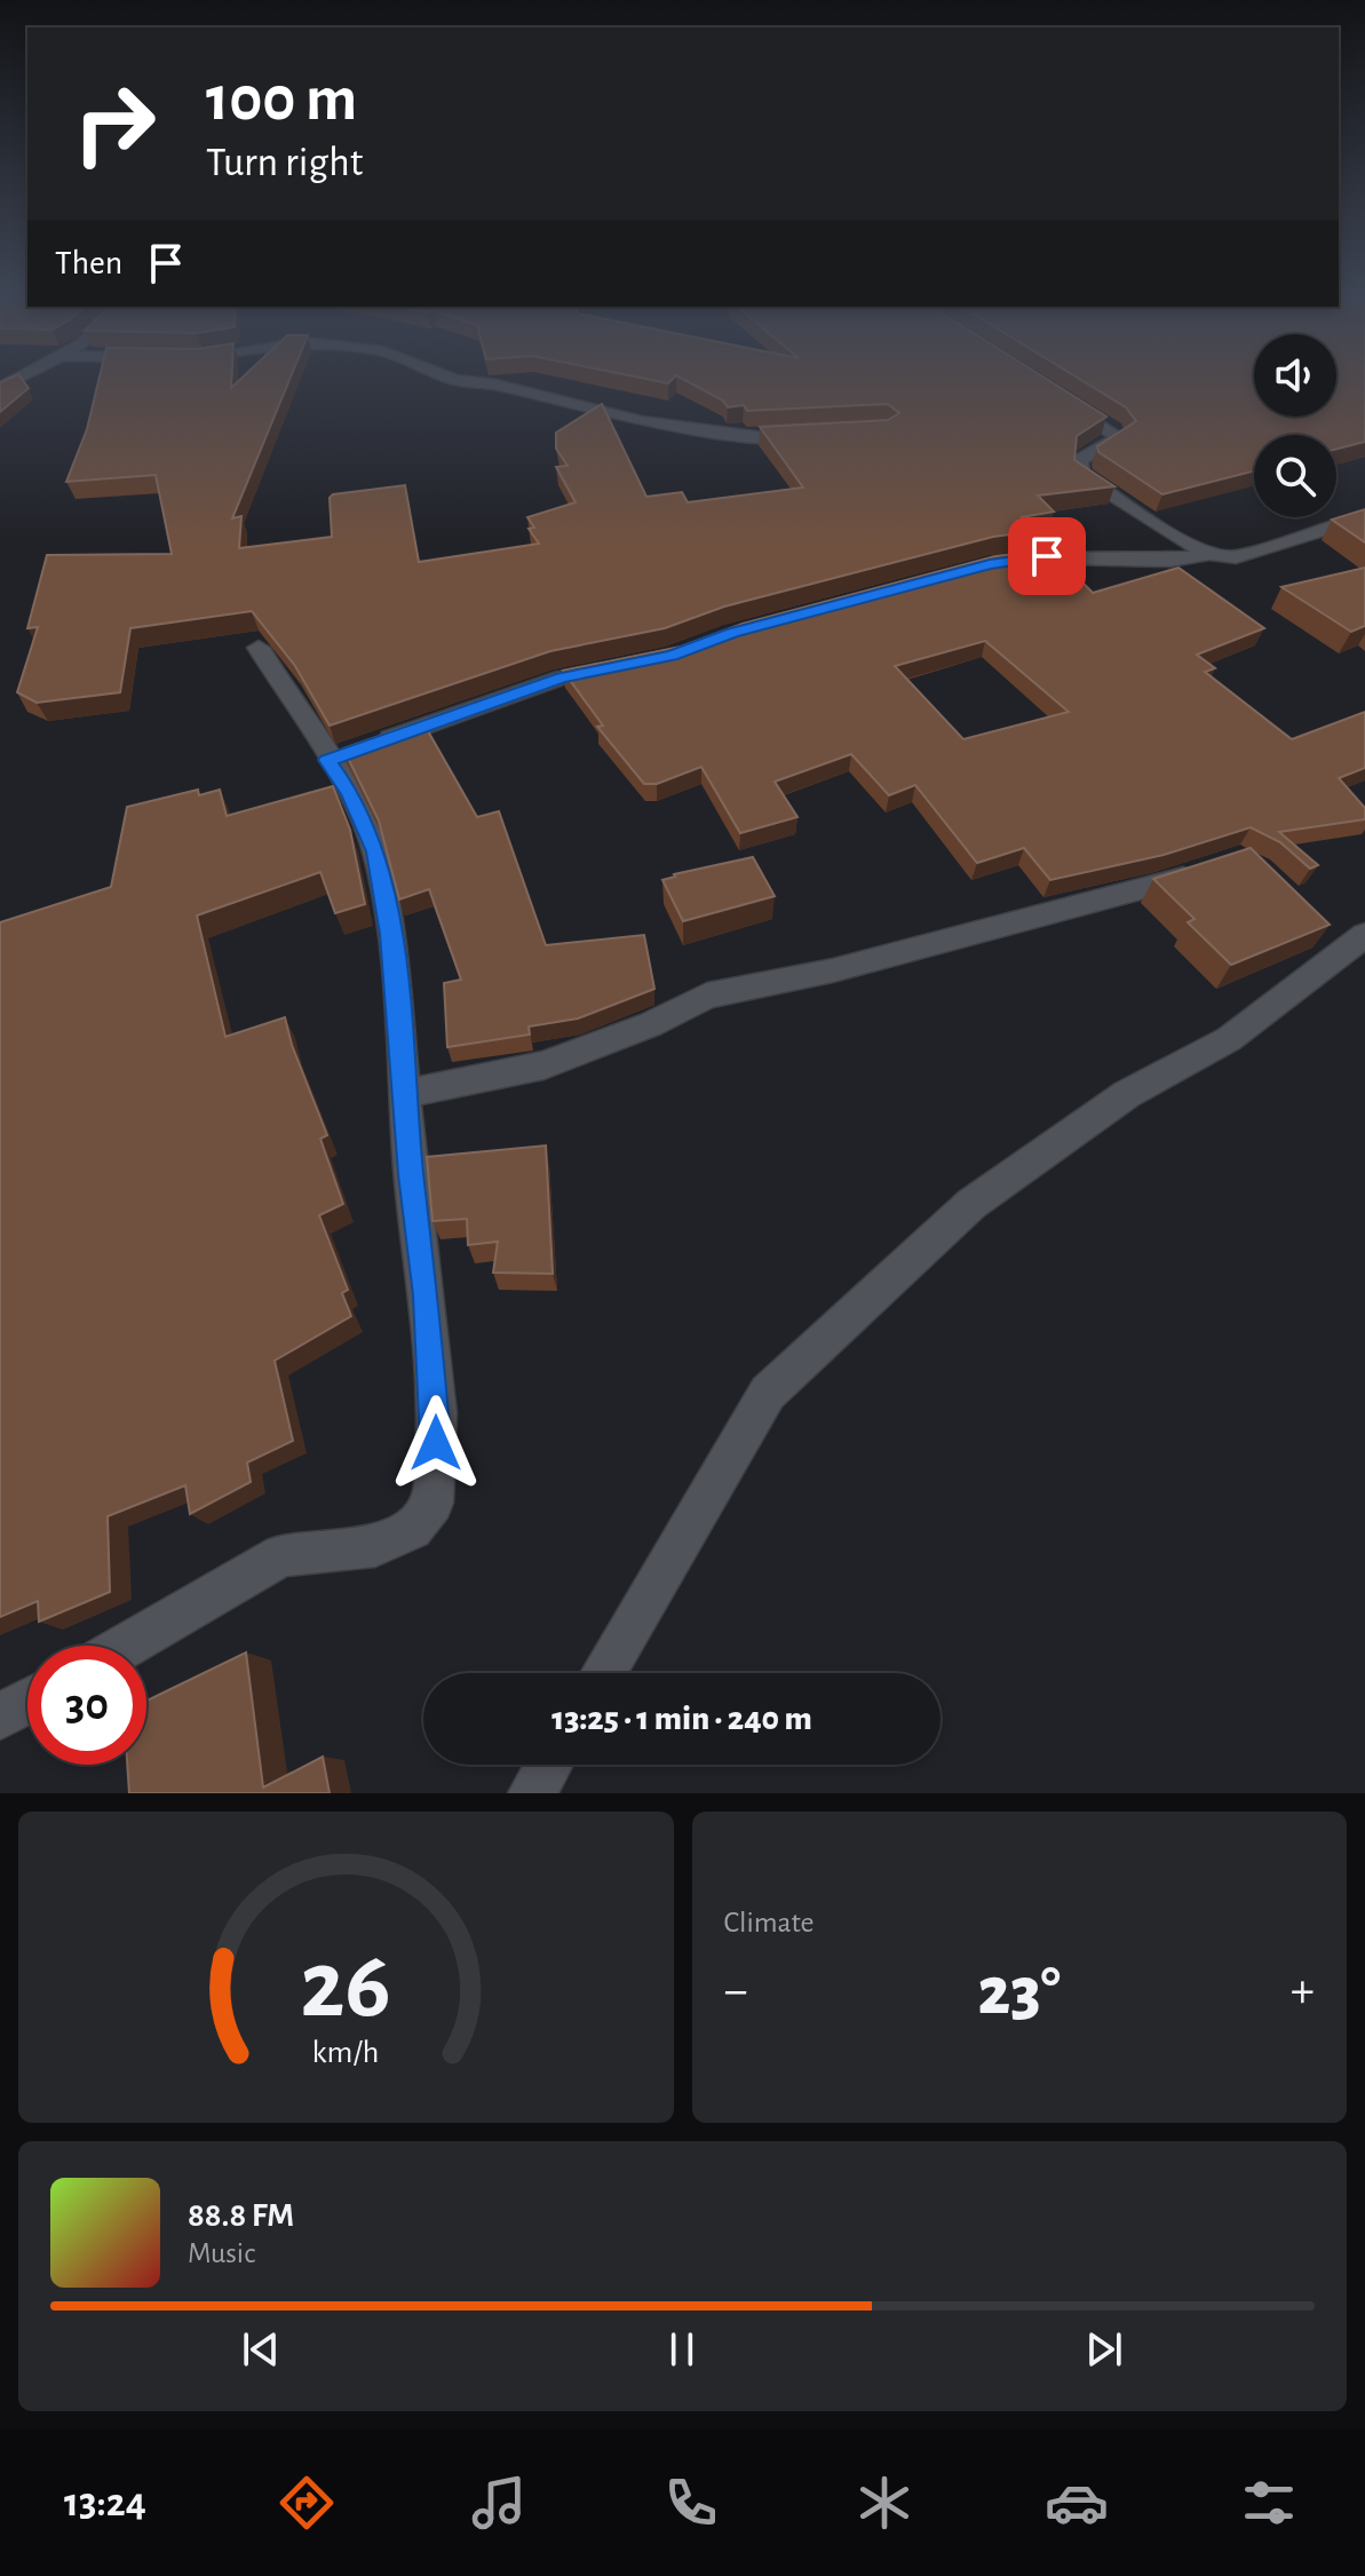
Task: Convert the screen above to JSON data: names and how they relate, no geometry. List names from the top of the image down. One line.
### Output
{"page":{"turn":["100 m","Turn right"],"then":"Then","limit":"30","trip":"13:25 · 1 min · 240 m","tile":"Climate","heat":["−","23°","+"],"song":["88.8 FM","Music"],"tabs":"13:24","gauge":["26","km/h"]}}
